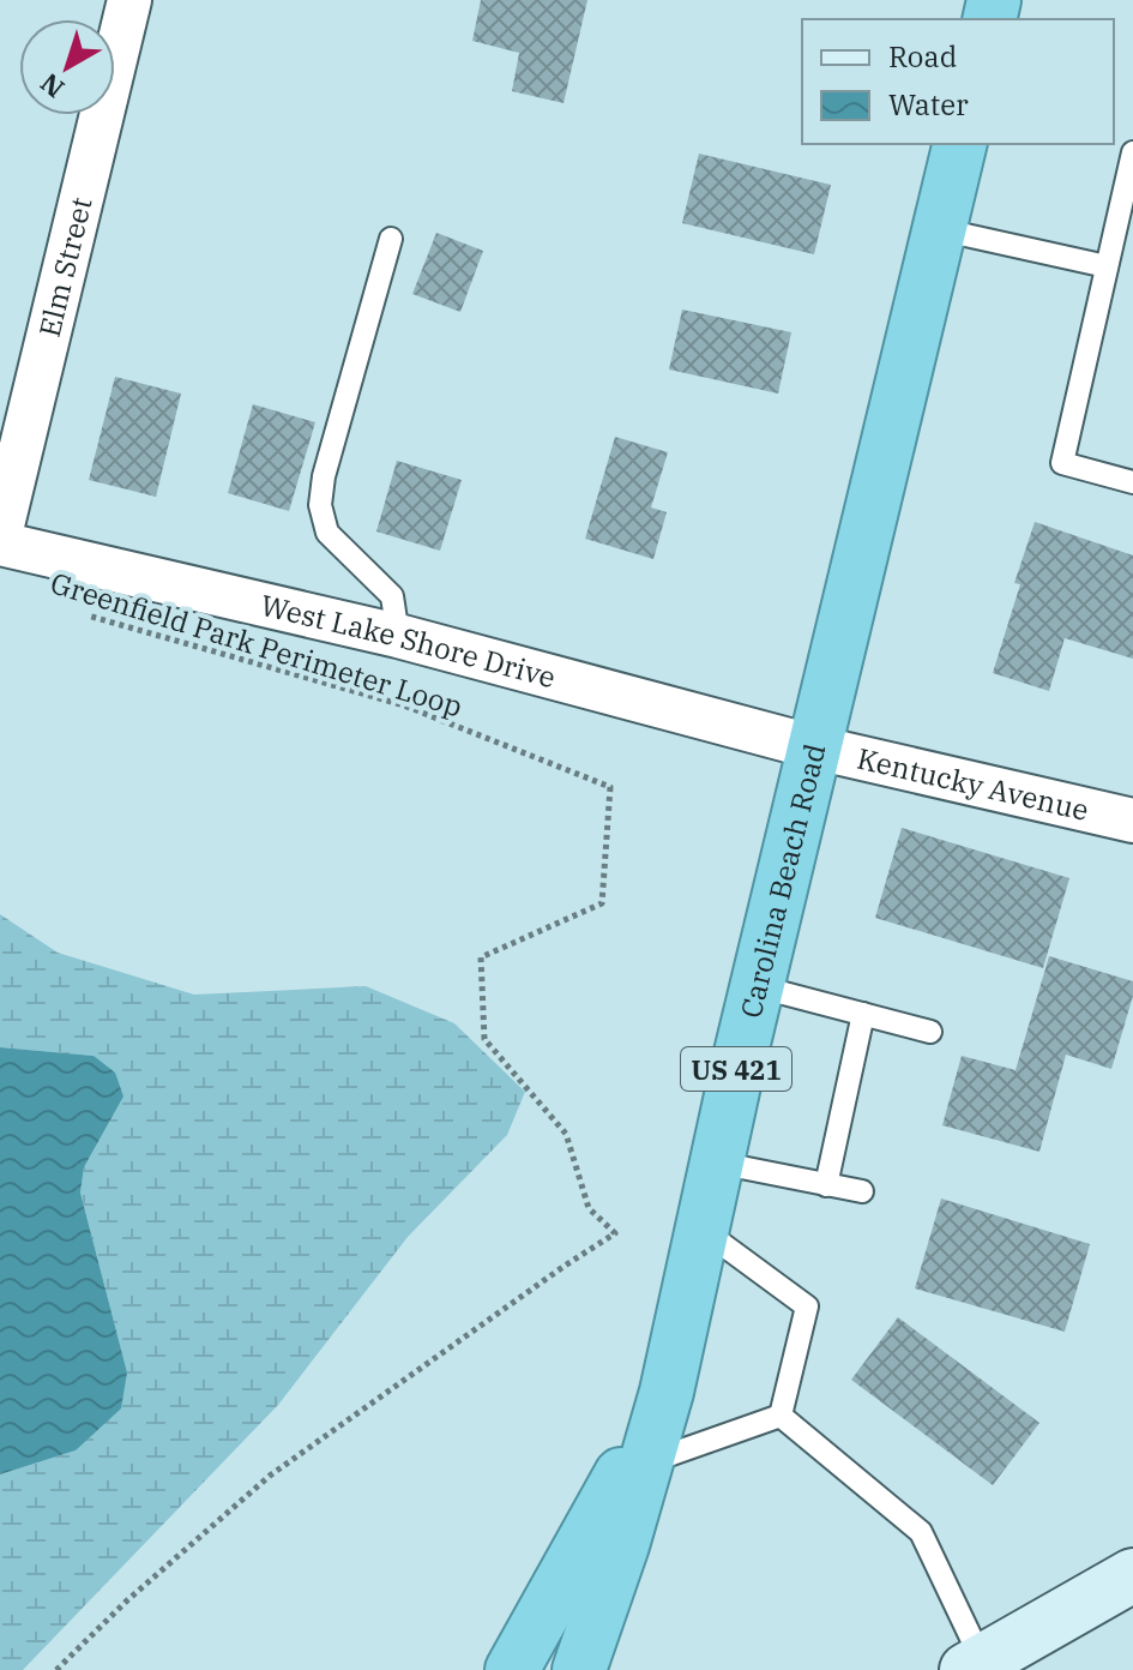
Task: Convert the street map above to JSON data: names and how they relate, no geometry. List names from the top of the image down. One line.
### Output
{"streets":{"highway":["Carolina Beach Road","US 421"],"street":["Elm Street","West Lake Shore Drive","Kentucky Avenue"],"path":["Greenfield Park Perimeter Loop"]},"crossings":[["West Lake Shore Drive","Kentucky Avenue"],["West Lake Shore Drive","Carolina Beach Road"],["Kentucky Avenue","Carolina Beach Road"]],"legend":["Road","Water"],"north":"bottom left"}
